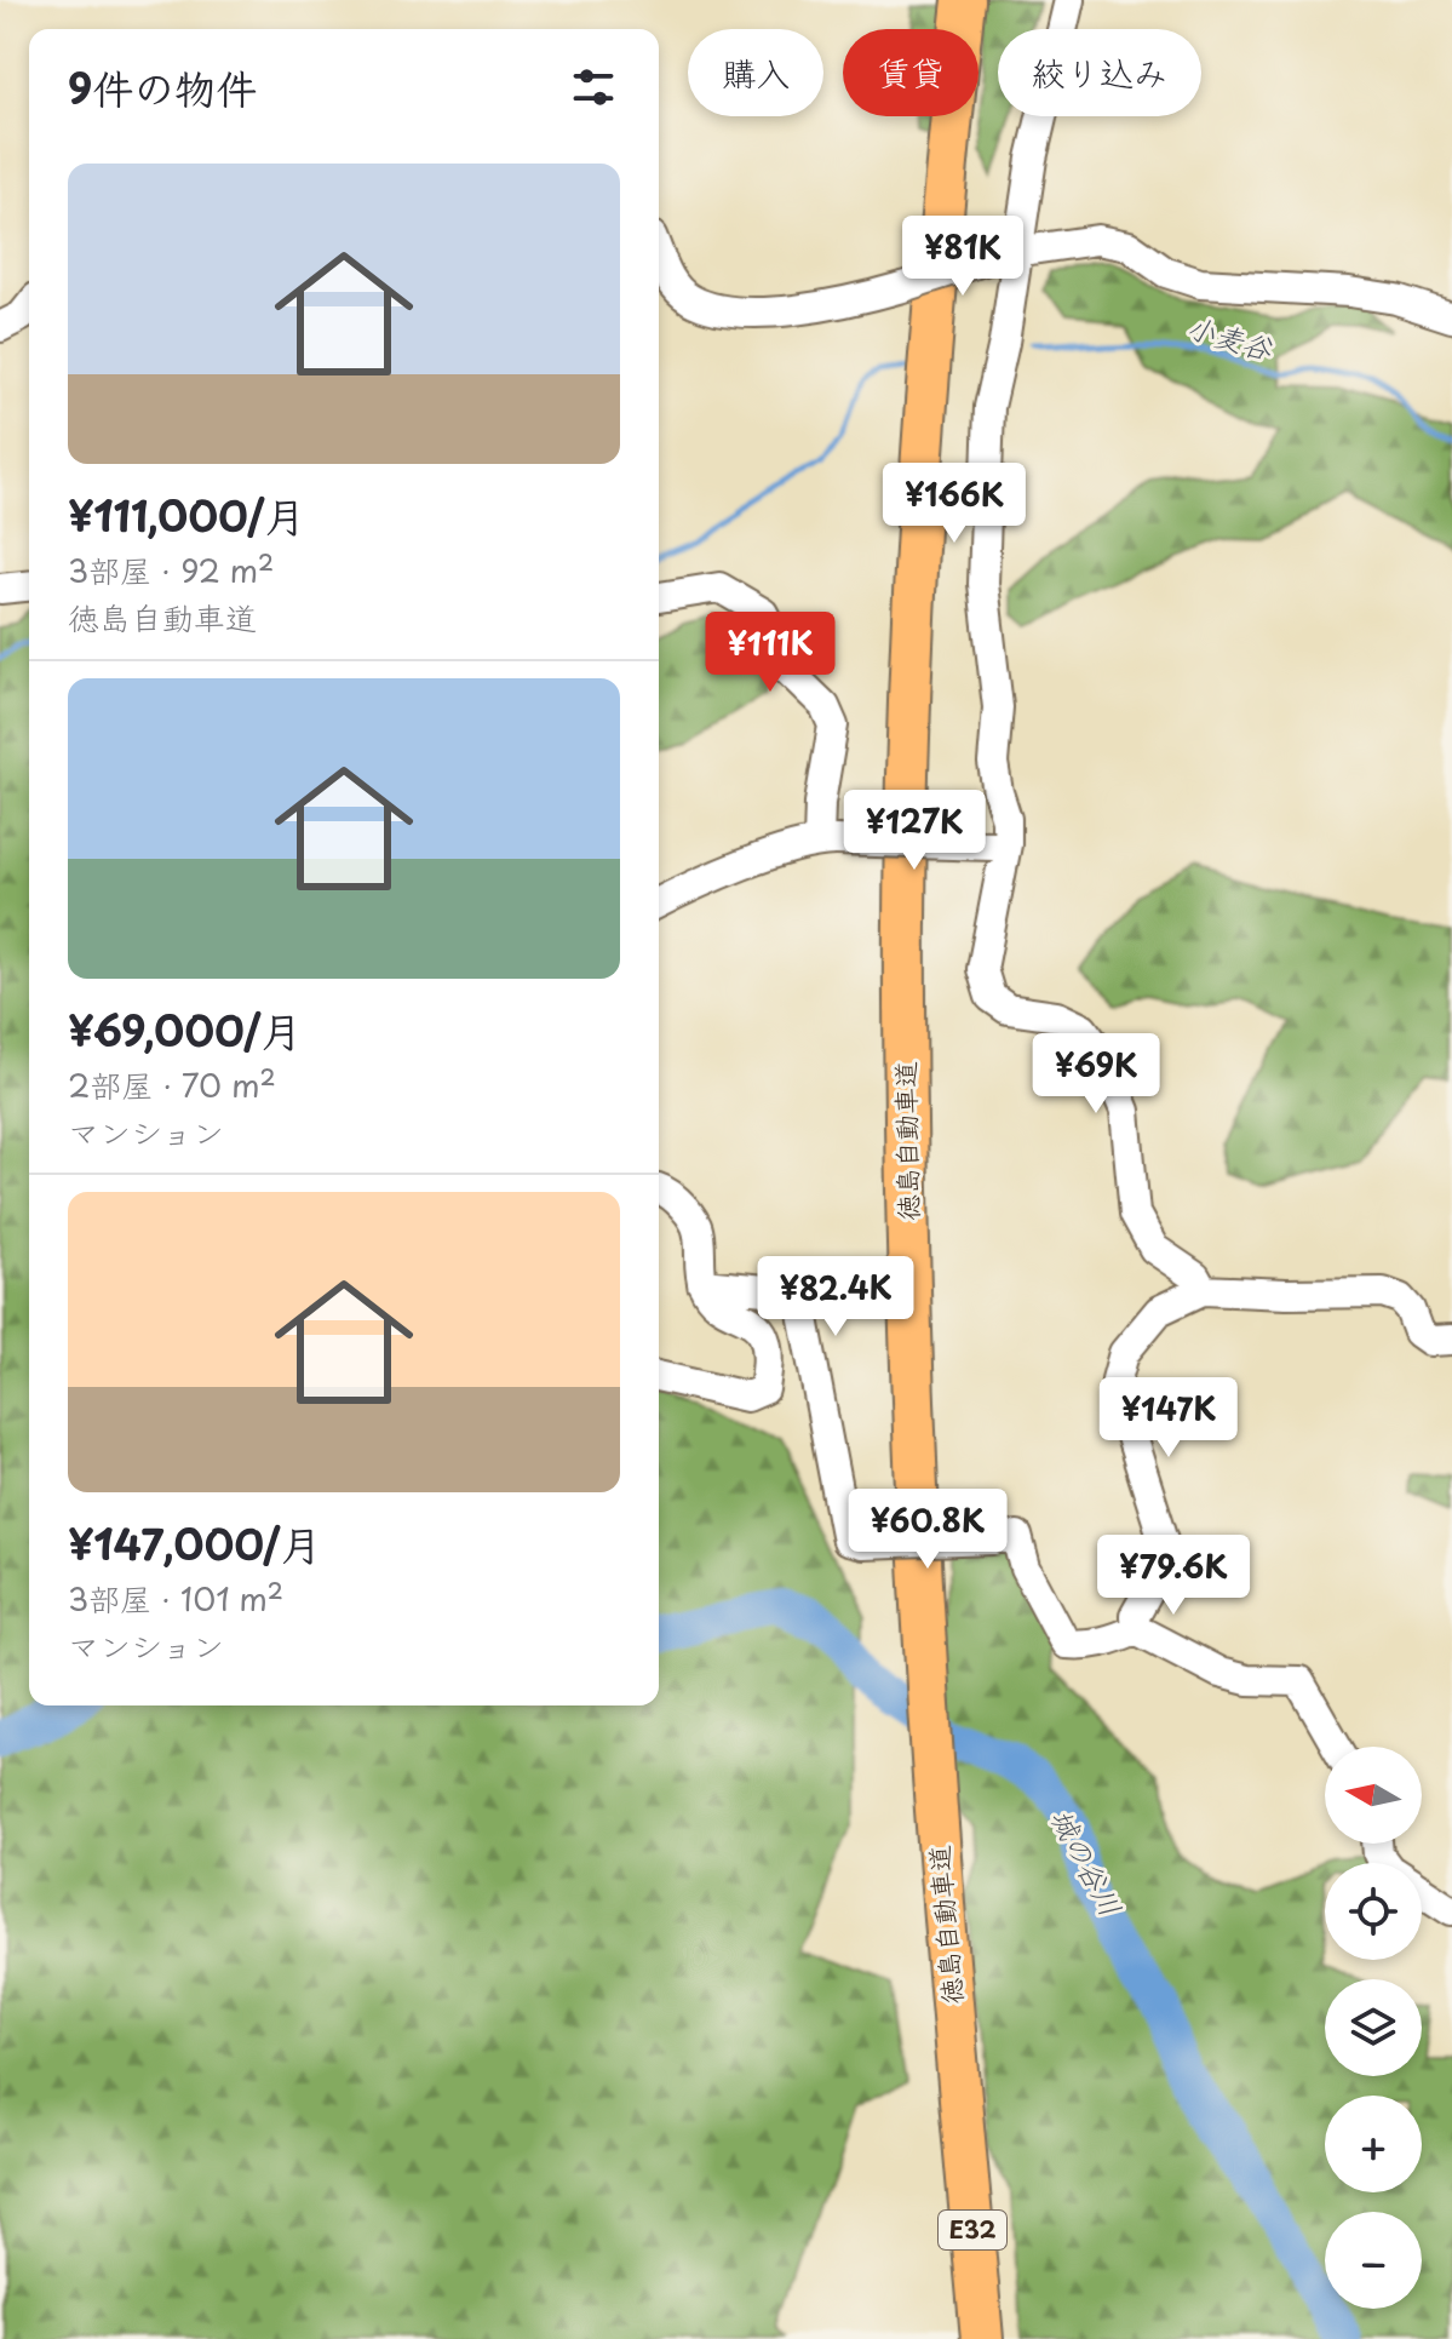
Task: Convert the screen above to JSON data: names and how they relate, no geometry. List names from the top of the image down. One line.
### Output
{"streets":{"highway":["徳島自動車道","E32"]},"water":["小麦谷","城の谷川"],"north":"left","page":{"chip":["購入","賃貸","絞り込み"],"heading":"9件の物件","list":[{"name":"¥111,000/月","note":"3部屋 · 92 m² · 徳島自動車道"},{"name":"¥69,000/月","note":"2部屋 · 70 m² · マンション"},{"name":"¥147,000/月","note":"3部屋 · 101 m² · マンション"}],"price":["¥81K","¥166K","¥111K","¥127K","¥69K","¥82.4K","¥147K","¥60.8K","¥79.6K"],"map_buttons":["+","−"]}}
